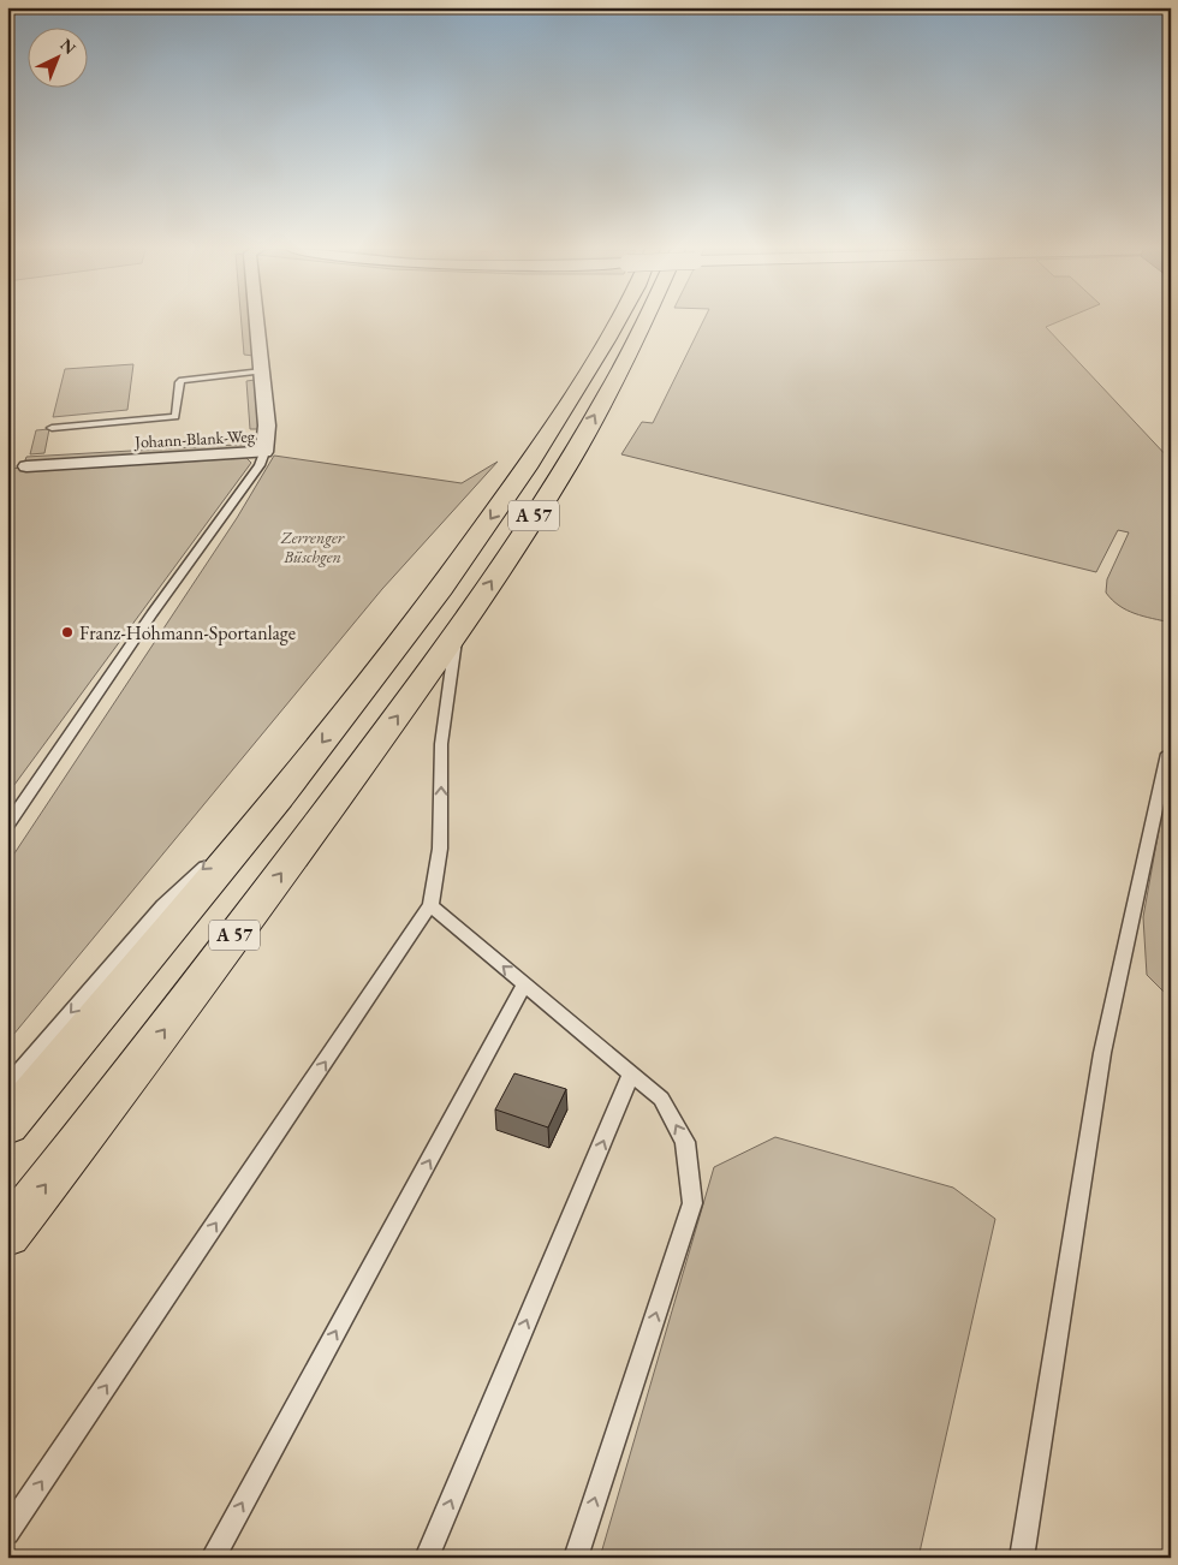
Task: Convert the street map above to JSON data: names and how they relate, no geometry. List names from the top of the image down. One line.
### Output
{"streets":{"highway":["A 57"],"street":["Johann-Blank-Weg"]},"parks":["Zerrenger Büschgen"],"places":["Franz-Hohmann-Sportanlage"],"north":"top right"}
